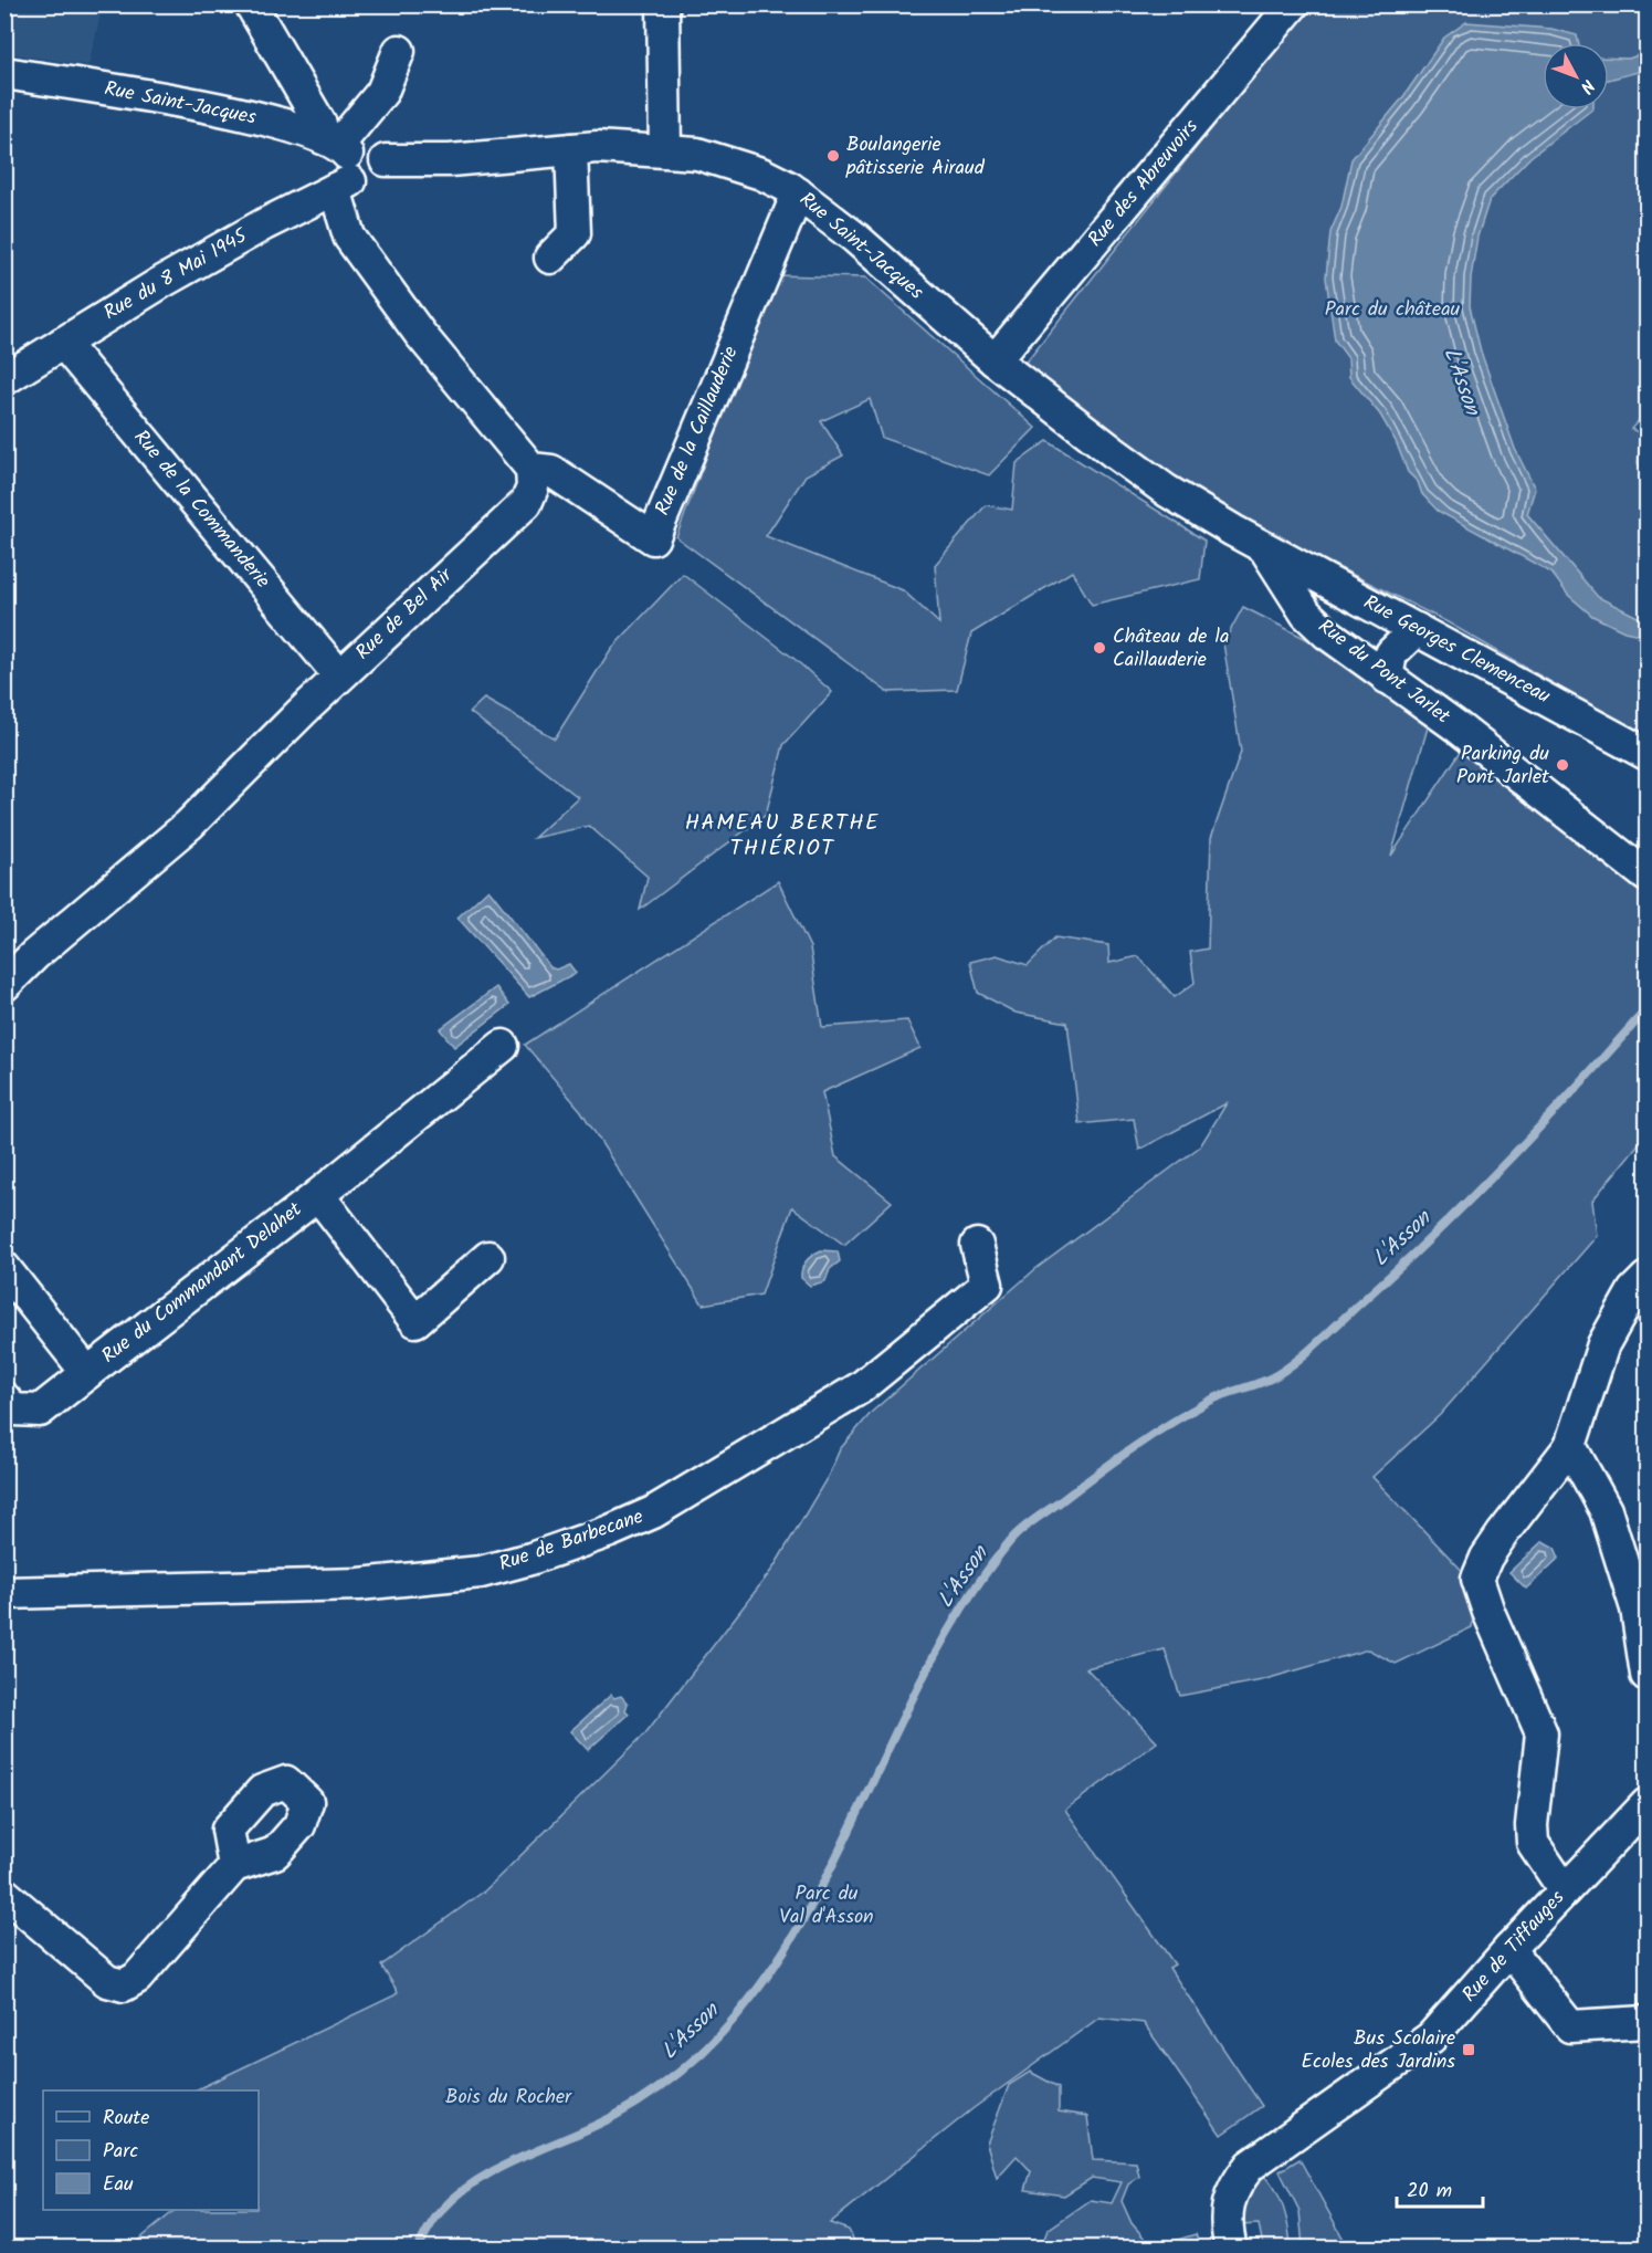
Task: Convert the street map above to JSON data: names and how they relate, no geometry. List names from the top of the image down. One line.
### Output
{"streets":{"street":["Rue Saint-Jacques","Rue des Abreuvoirs","Rue du 8 Mai 1945","Rue de la Caillauderie","Rue de la Commanderie","Rue de Bel Air","Rue Georges Clemenceau","Rue du Pont Jarlet","Rue du Commandant Delahet","Rue de Barbecane","Rue de Tiffauges"]},"crossings":[["Rue Saint-Jacques","Rue des Abreuvoirs"],["Rue Saint-Jacques","Rue du 8 Mai 1945"],["Rue Saint-Jacques","Rue de la Caillauderie"],["Rue Saint-Jacques","Rue Georges Clemenceau"],["Rue Saint-Jacques","Rue du Pont Jarlet"],["Rue du 8 Mai 1945","Rue de la Commanderie"],["Rue de la Caillauderie","Rue de Bel Air"],["Rue de la Commanderie","Rue de Bel Air"],["Rue Georges Clemenceau","Rue du Pont Jarlet"]],"districts":["HAMEAU BERTHE THIÉRIOT"],"water":["L'Asson"],"parks":["Parc du château","Parc du Val d'Asson","Bois du Rocher"],"places":{"other":["Boulangerie pâtisserie Airaud","Château de la Caillauderie","Parking du Pont Jarlet"],"transit":["Bus Scolaire Ecoles des Jardins"]},"legend":["Route","Parc","Eau"],"scale_bar":"20 m","north":"bottom right"}
